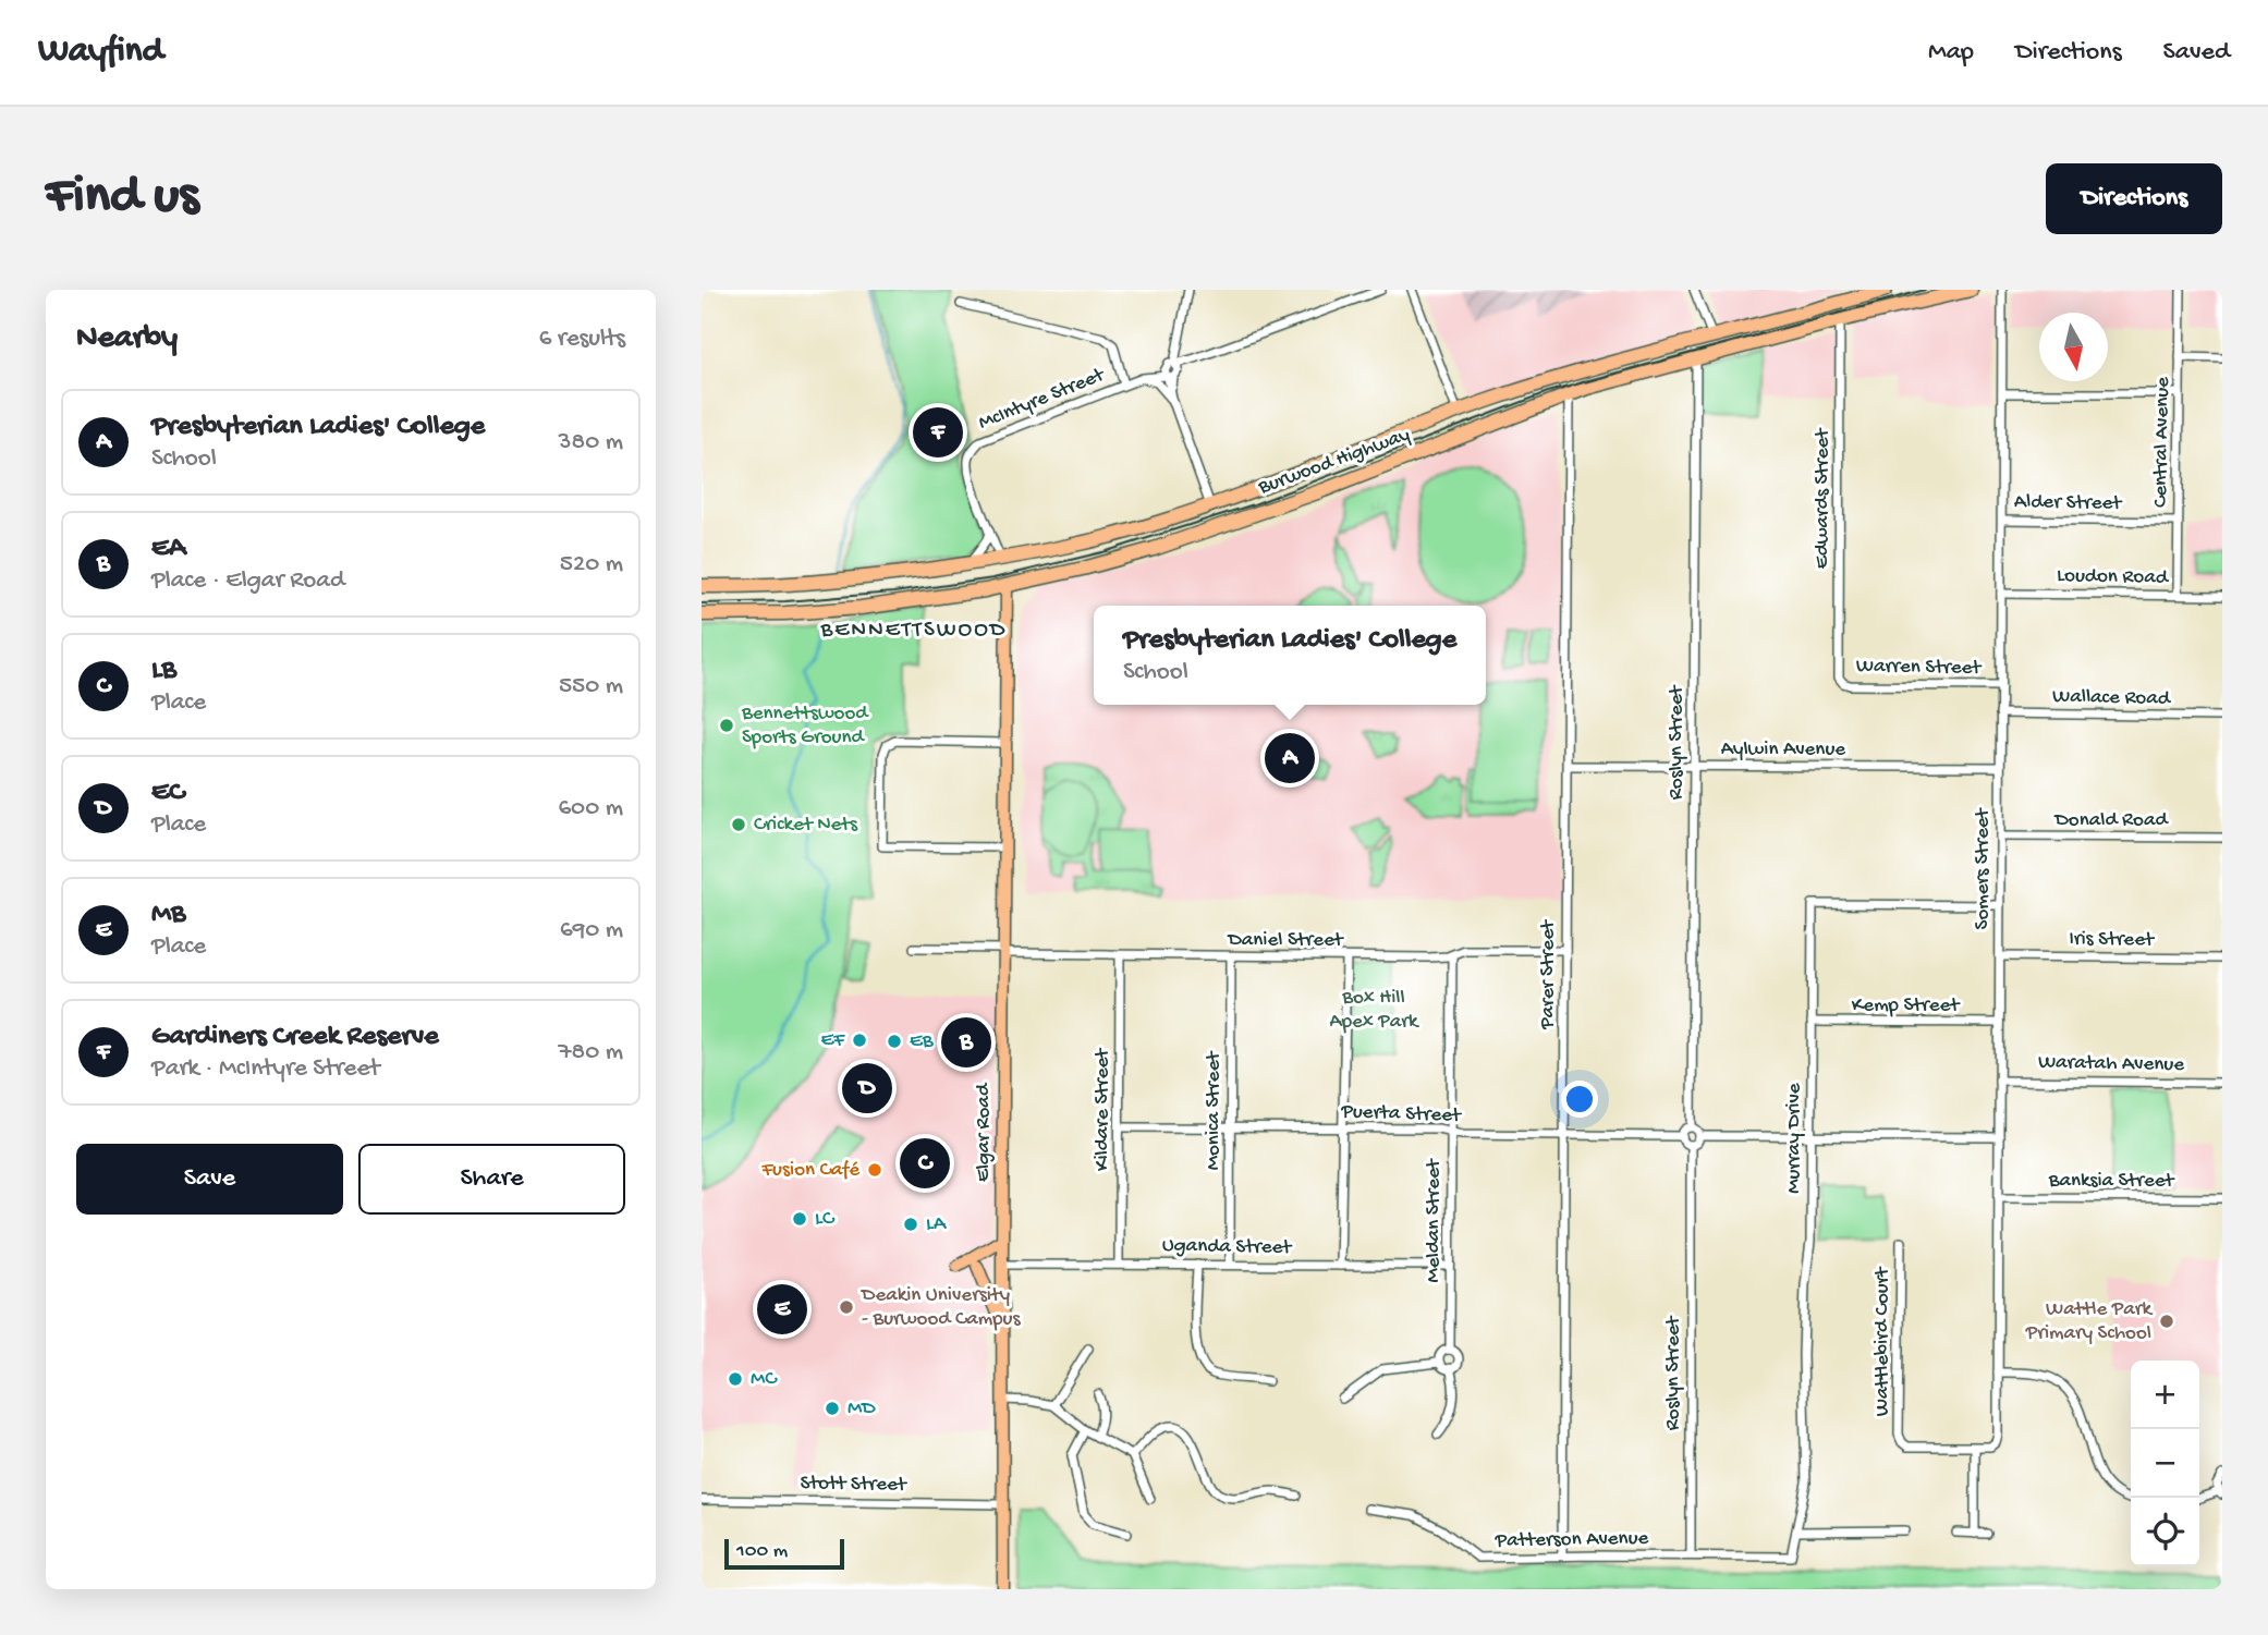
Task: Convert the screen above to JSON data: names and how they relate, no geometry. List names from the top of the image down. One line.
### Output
{"streets":{"highway":["Burwood Highway"],"main road":["Elgar Road"],"street":["McIntyre Street","Central Avenue","Edwards Street","Alder Street","Loudon Road","Warren Street","Wallace Road","Roslyn Street","Aylwin Avenue","Donald Road","Somers Street","Daniel Street","Iris Street","Parer Street","Kemp Street","Waratah Avenue","Kildare Street","Monica Street","Puerta Street","Murray Drive","Banksia Street","Meldan Street","Uganda Street","Wattlebird Court","Stott Street","Patterson Avenue"]},"crossings":[["McIntyre Street","Burwood Highway"],["Central Avenue","Alder Street"],["Central Avenue","Loudon Road"],["Burwood Highway","Edwards Street"],["Burwood Highway","Roslyn Street"],["Burwood Highway","Parer Street"],["Burwood Highway","Elgar Road"],["Edwards Street","Warren Street"],["Alder Street","Somers Street"],["Loudon Road","Somers Street"],["Warren Street","Somers Street"],["Wallace Road","Somers Street"],["Roslyn Street","Aylwin Avenue"],["Roslyn Street","Puerta Street"],["Roslyn Street","Patterson Avenue"],["Aylwin Avenue","Somers Street"],["Aylwin Avenue","Parer Street"],["Donald Road","Somers Street"],["Somers Street","Iris Street"],["Somers Street","Kemp Street"],["Somers Street","Waratah Avenue"],["Somers Street","Murray Drive"],["Somers Street","Banksia Street"],["Somers Street","Wattlebird Court"],["Daniel Street","Parer Street"],["Daniel Street","Kildare Street"],["Daniel Street","Monica Street"],["Daniel Street","Elgar Road"],["Daniel Street","Meldan Street"],["Parer Street","Puerta Street"],["Parer Street","Patterson Avenue"],["Kemp Street","Murray Drive"],["Kildare Street","Puerta Street"],["Kildare Street","Uganda Street"],["Monica Street","Puerta Street"],["Monica Street","Uganda Street"],["Puerta Street","Meldan Street"],["Elgar Road","Uganda Street"],["Elgar Road","Stott Street"],["Murray Drive","Patterson Avenue"],["Meldan Street","Uganda Street"]],"districts":["BENNETTSWOOD"],"parks":["Box Hill Apex Park"],"places":["Bennettswood Sports Ground","Cricket Nets","EF","EB","Fusion Café","LC","LA","Deakin University - Burwood Campus","Wattle Park Primary School","MC","MD"],"scale_bar":"100 m","north":"bottom","page":{"header":"Wayfind","nav":["Map","Directions","Saved"],"buttons":["Directions",["Save","Share"]],"title":"Find us","heading":["Nearby","6 results"],"list":[{"mark":"A","name":"Presbyterian Ladies' College","note":"School","value":"380 m"},{"mark":"B","name":"EA","note":"Place · Elgar Road","value":"520 m"},{"mark":"C","name":"LB","note":"Place","value":"550 m"},{"mark":"D","name":"EC","note":"Place","value":"600 m"},{"mark":"E","name":"MB","note":"Place","value":"690 m"},{"mark":"F","name":"Gardiners Creek Reserve","note":"Park · McIntyre Street","value":"780 m"}],"pins":["F","A","B","D","C","E"],"popup":["Presbyterian Ladies' College","School"],"map_buttons":["+","−"],"scale":"100 m"}}
